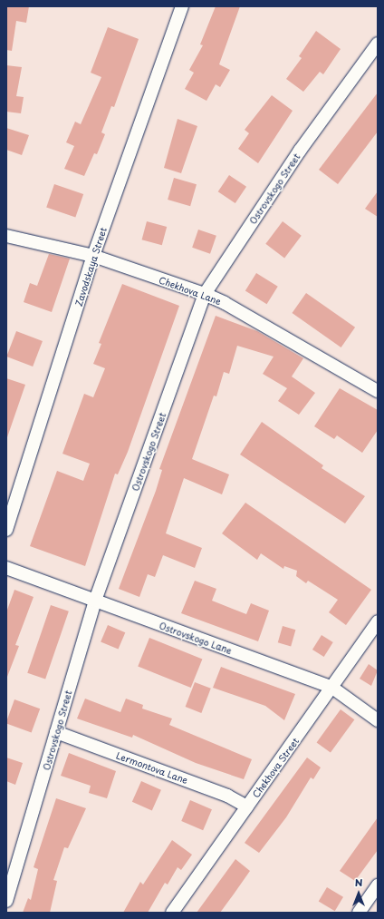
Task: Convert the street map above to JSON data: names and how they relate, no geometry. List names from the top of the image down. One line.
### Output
{"streets":{"street":["Ostrovskogo Street","Zavodskaya Street","Chekhova Lane","Ostrovskogo Lane","Lermontova Lane","Chekhova Street"]},"crossings":[["Ostrovskogo Street","Chekhova Lane"],["Ostrovskogo Street","Ostrovskogo Lane"],["Ostrovskogo Street","Lermontova Lane"],["Zavodskaya Street","Chekhova Lane"],["Ostrovskogo Lane","Chekhova Street"],["Lermontova Lane","Chekhova Street"]],"north":"top"}
